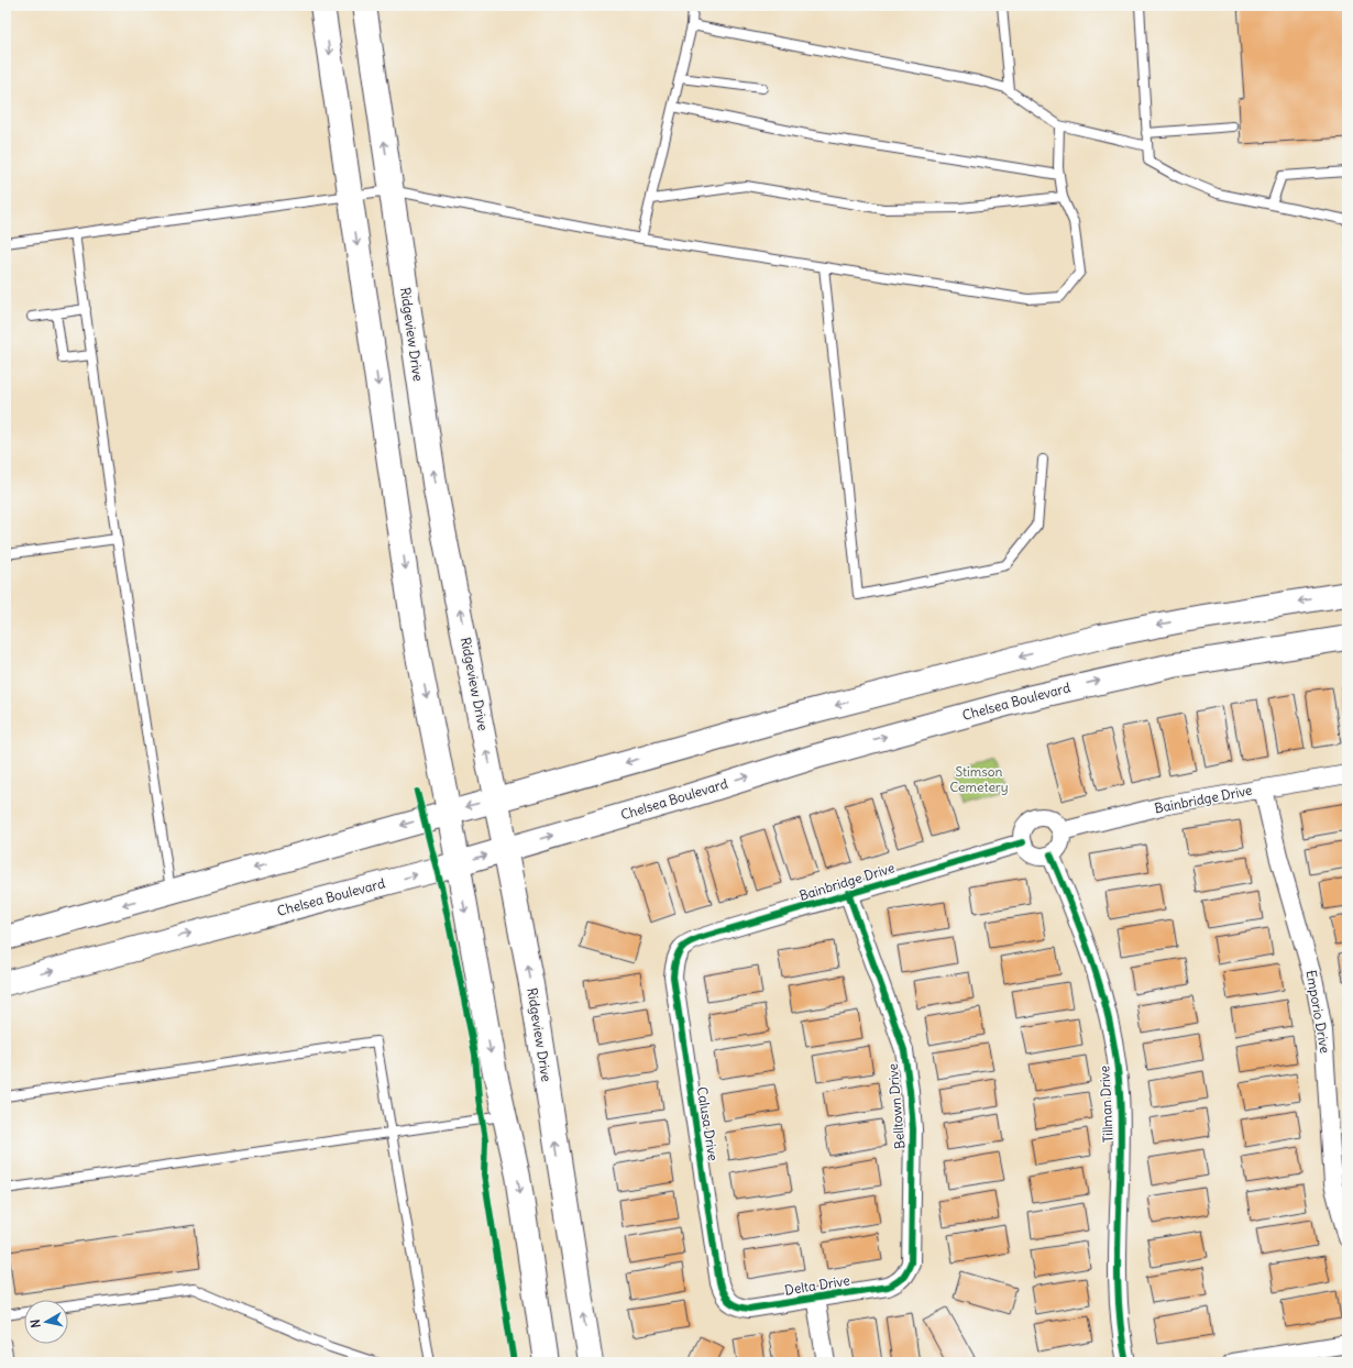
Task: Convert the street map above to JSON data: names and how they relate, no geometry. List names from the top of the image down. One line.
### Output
{"streets":{"main road":["Ridgeview Drive","Chelsea Boulevard"],"street":["Bainbridge Drive","Emporio Drive","Tillman Drive","Belltown Drive","Calusa Drive","Delta Drive"]},"crossings":[["Ridgeview Drive","Chelsea Boulevard"],["Bainbridge Drive","Emporio Drive"],["Bainbridge Drive","Tillman Drive"],["Bainbridge Drive","Belltown Drive"],["Bainbridge Drive","Calusa Drive"],["Belltown Drive","Delta Drive"],["Calusa Drive","Delta Drive"]],"parks":["Stimson Cemetery"],"north":"left"}
